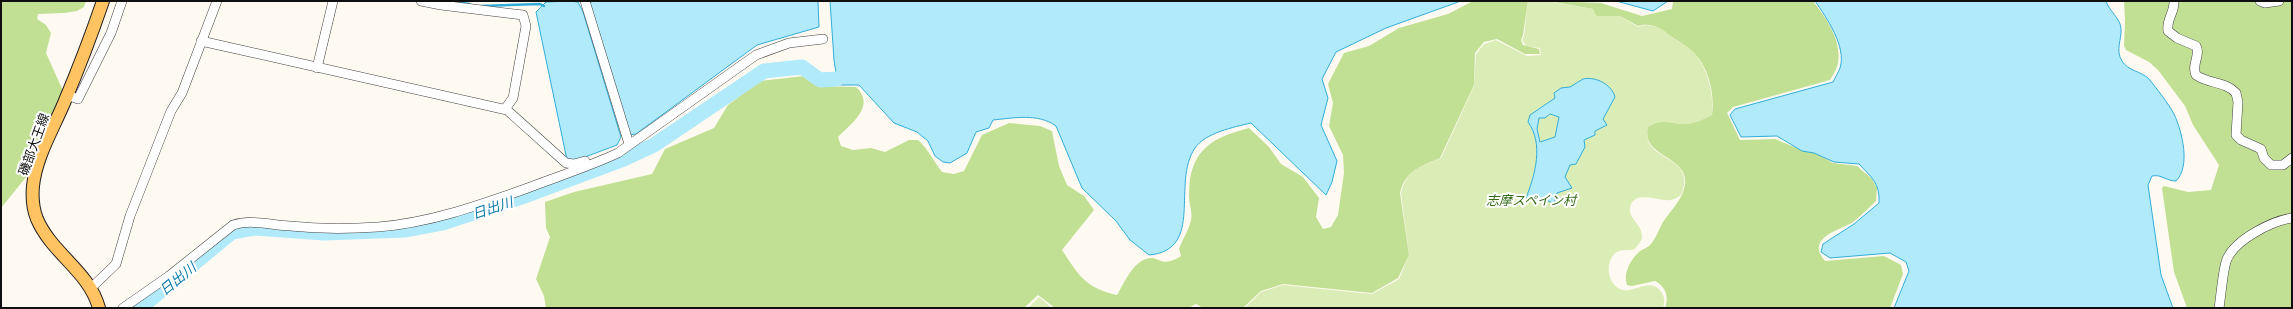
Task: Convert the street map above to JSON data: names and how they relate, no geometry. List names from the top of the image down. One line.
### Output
{"streets":{"main road":["磯部大王線"]},"water":["日出川"],"parks":["志摩スペイン村"]}
